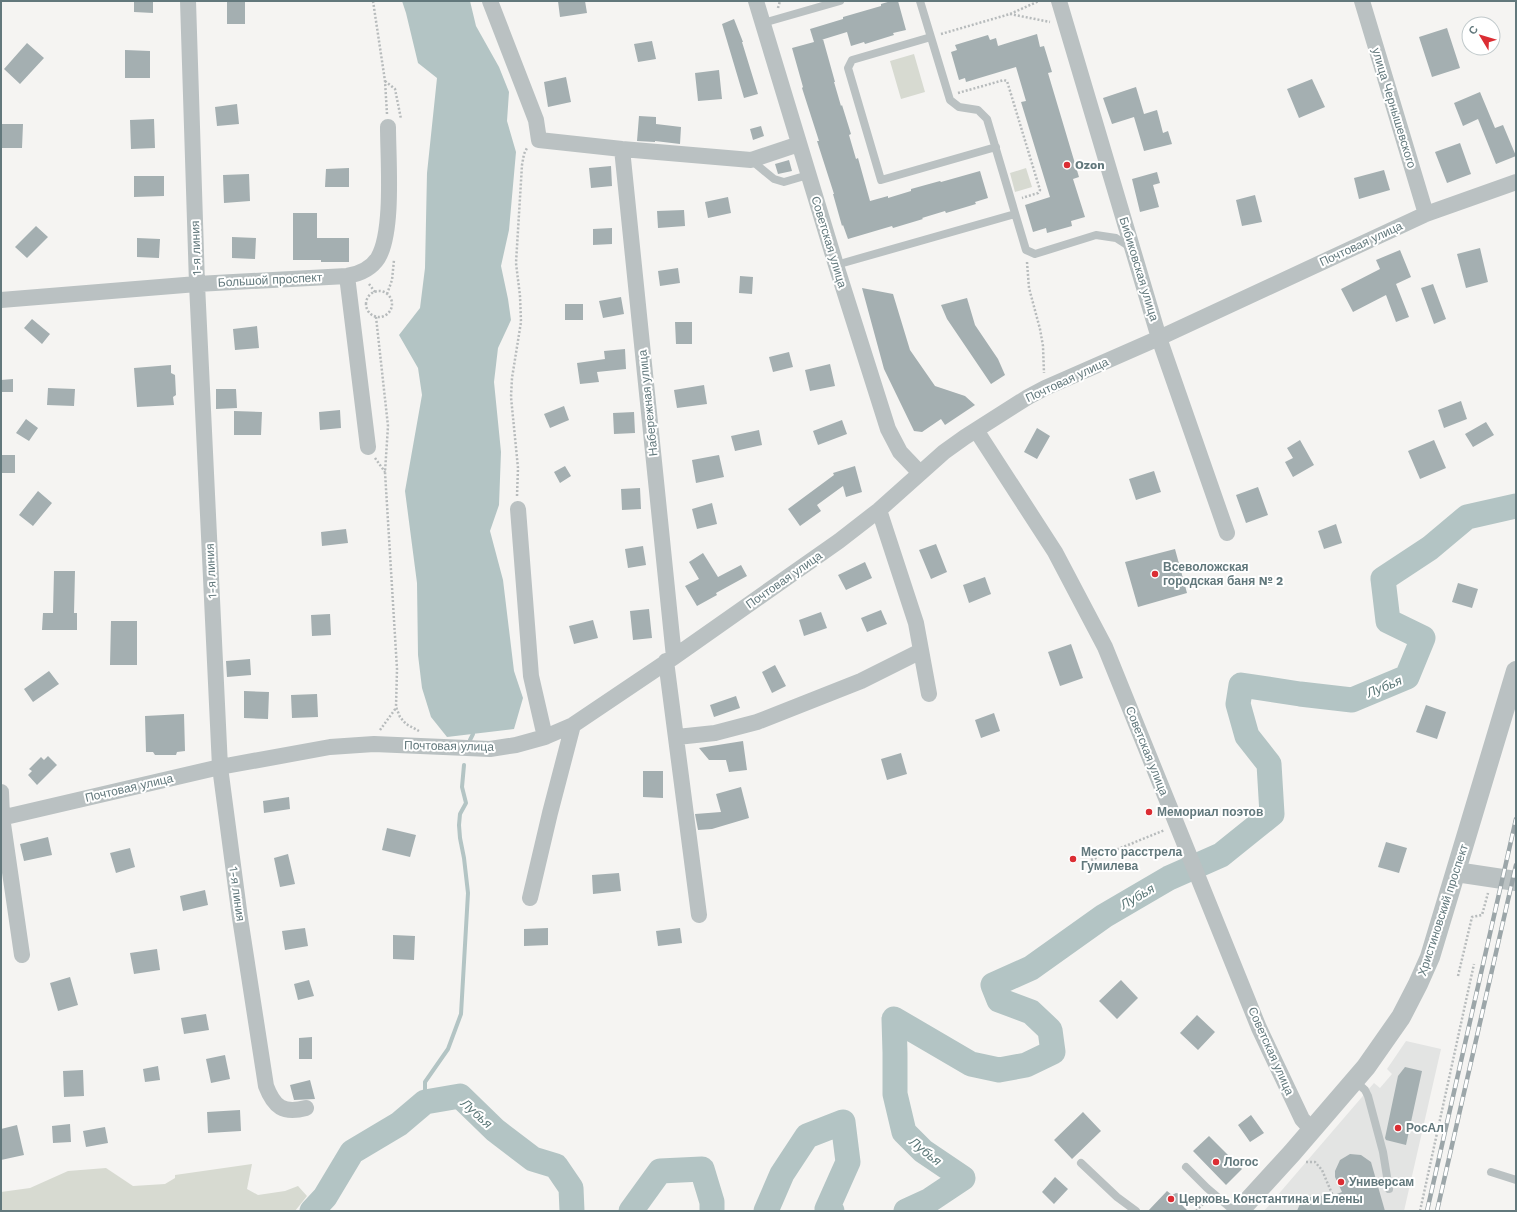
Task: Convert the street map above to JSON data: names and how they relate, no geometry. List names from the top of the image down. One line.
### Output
{"streets":{"street":["улица Чернышевского","Советская улица","Почтовая улица","1-я линия","Бибиковская улица","Большой проспект","Набережная улица","Христиновский проспект"]},"crossings":[["улица Чернышевского","Почтовая улица"],["Советская улица","Почтовая улица"],["Советская улица","Христиновский проспект"],["Почтовая улица","1-я линия"],["Почтовая улица","Бибиковская улица"],["Почтовая улица","Набережная улица"],["1-я линия","Большой проспект"]],"water":["Лубья"],"places":["Ozon","Всеволожская городская баня № 2","Мемориал поэтов","Место расстрела Гумилева","РосАл","Логос","Универсам","Церковь Константина и Елены"],"north":"top left"}
